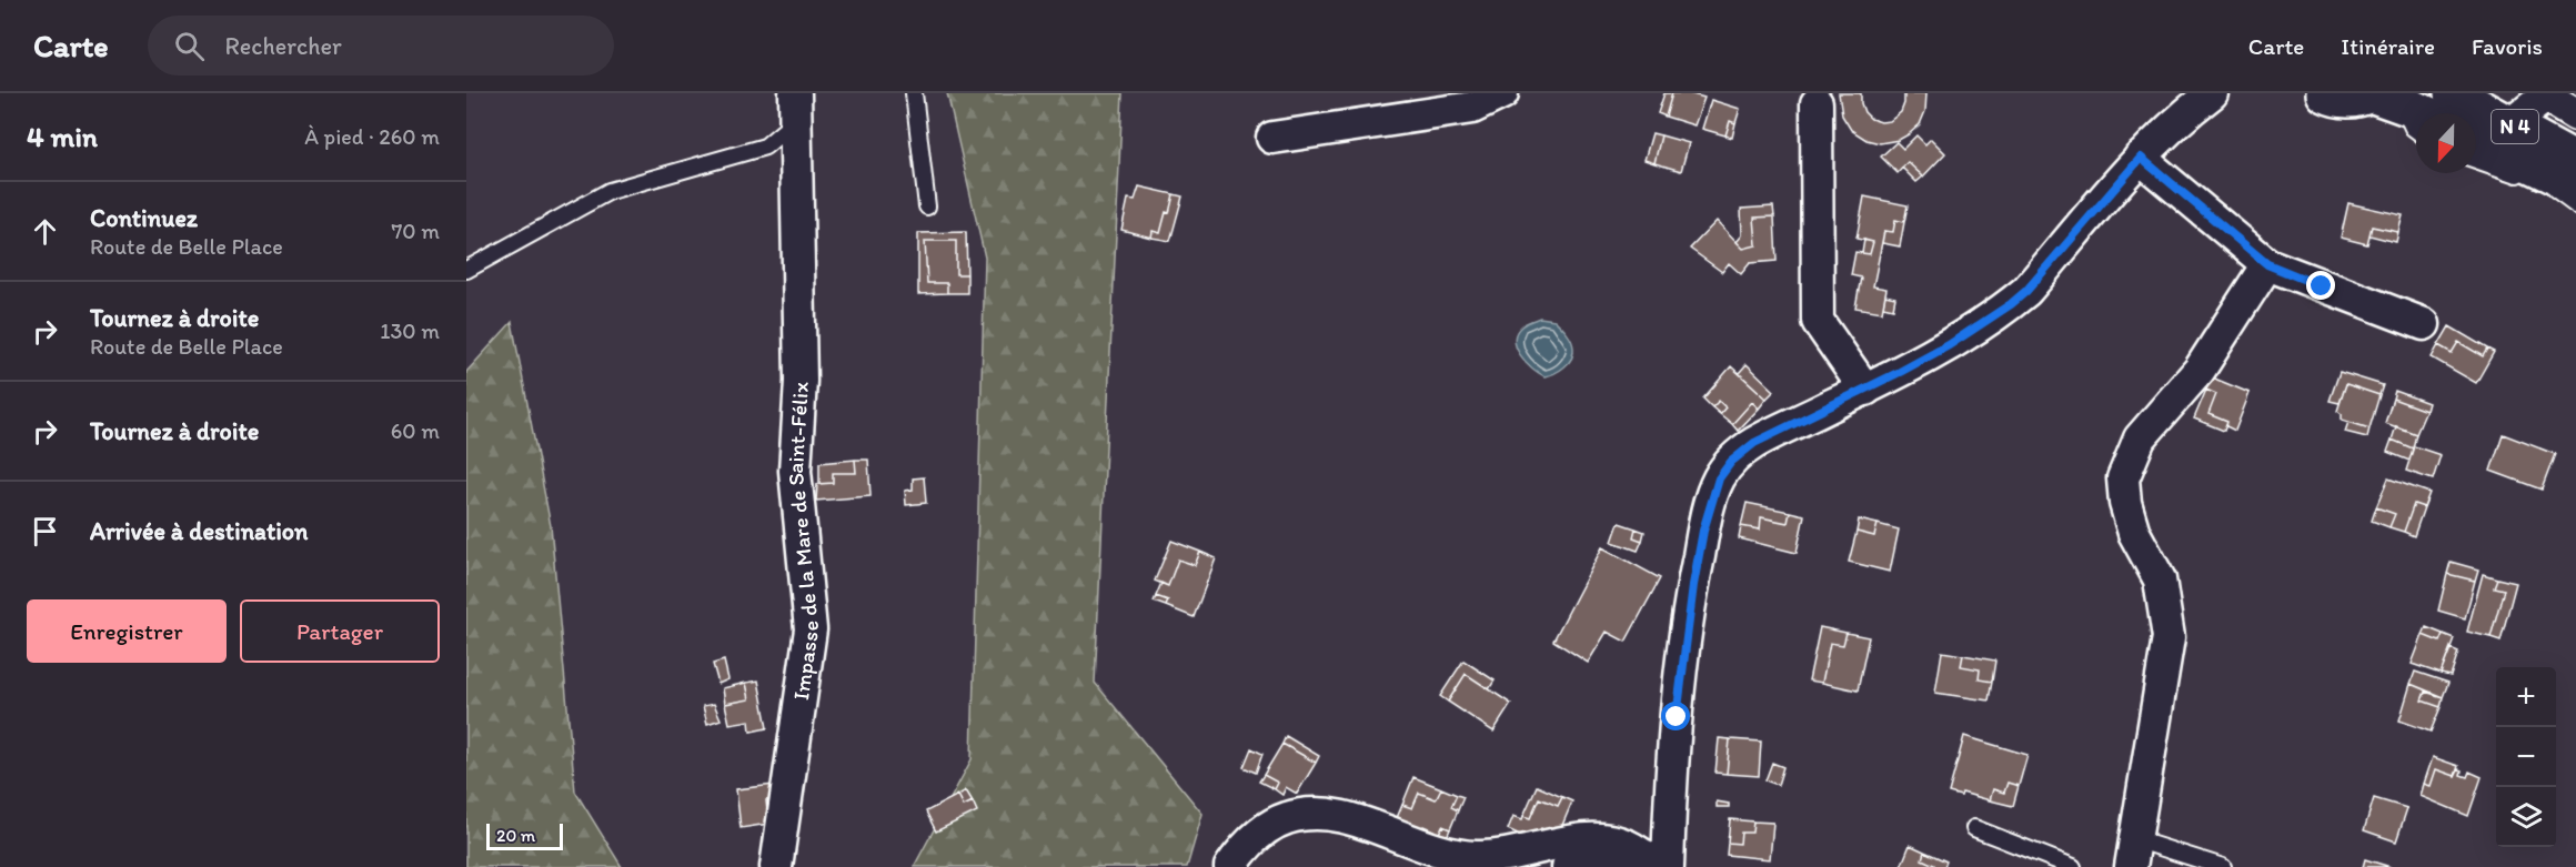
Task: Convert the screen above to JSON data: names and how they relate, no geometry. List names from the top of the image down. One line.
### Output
{"streets":{"main road":["N 4"],"street":["Impasse de la Mare de Saint-Félix"]},"scale_bar":"20 m","north":"bottom","page":{"header":"Carte","search":"Rechercher","nav":["Carte","Itinéraire","Favoris"],"heading":["4 min","À pied · 260 m"],"list":[["Continuez","Route de Belle Place","70 m"],["Tournez à droite","Route de Belle Place","130 m"],["Tournez à droite","60 m"],"Arrivée à destination"],"buttons":["Enregistrer","Partager"],"map_buttons":["+","−"],"scale":"20 m"}}
